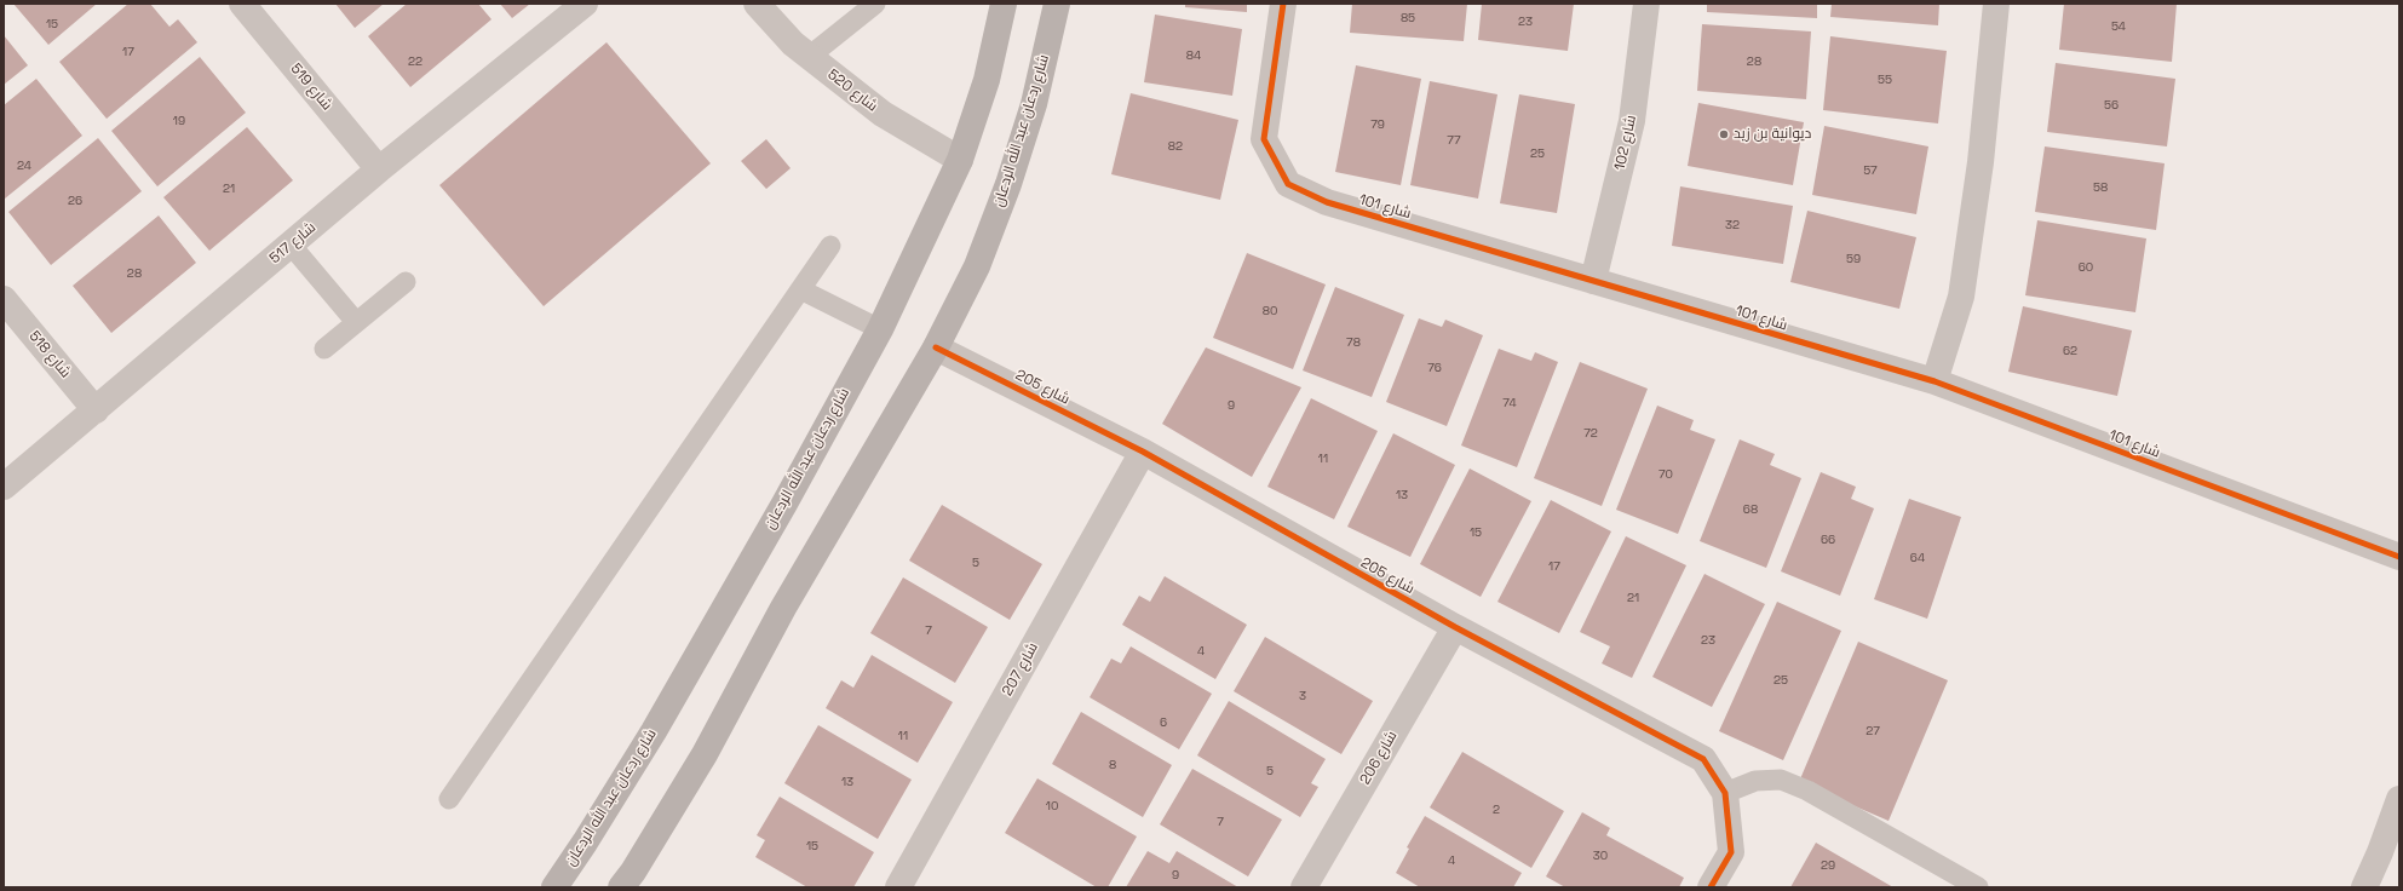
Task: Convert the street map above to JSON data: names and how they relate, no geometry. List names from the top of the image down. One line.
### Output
{"streets":{"street":["شارع 519","شارع 520","شارع ردعان عبد الله الردعان","شارع 102","شارع 101","شارع 517","شارع 518","شارع 205","شارع 207","شارع 206"]},"crossings":[["شارع 519","شارع 517"],["شارع 520","شارع ردعان عبد الله الردعان"],["شارع ردعان عبد الله الردعان","شارع 205"],["شارع 102","شارع 101"],["شارع 517","شارع 518"],["شارع 205","شارع 207"],["شارع 205","شارع 206"]],"places":["ديوانية بن زيد"],"house_numbers":["85","23","15","54","17","84","22","28","55","56","19","79","77","82","25","24","57","58","21","26","32","59","60","28","80","78","62","76","74","9","72","11","70","13","68","15","66","64","5","17","21","7","23","4","25","3","6","27","11","8","5","13","10","2","7","15","30","4","29","9"]}
